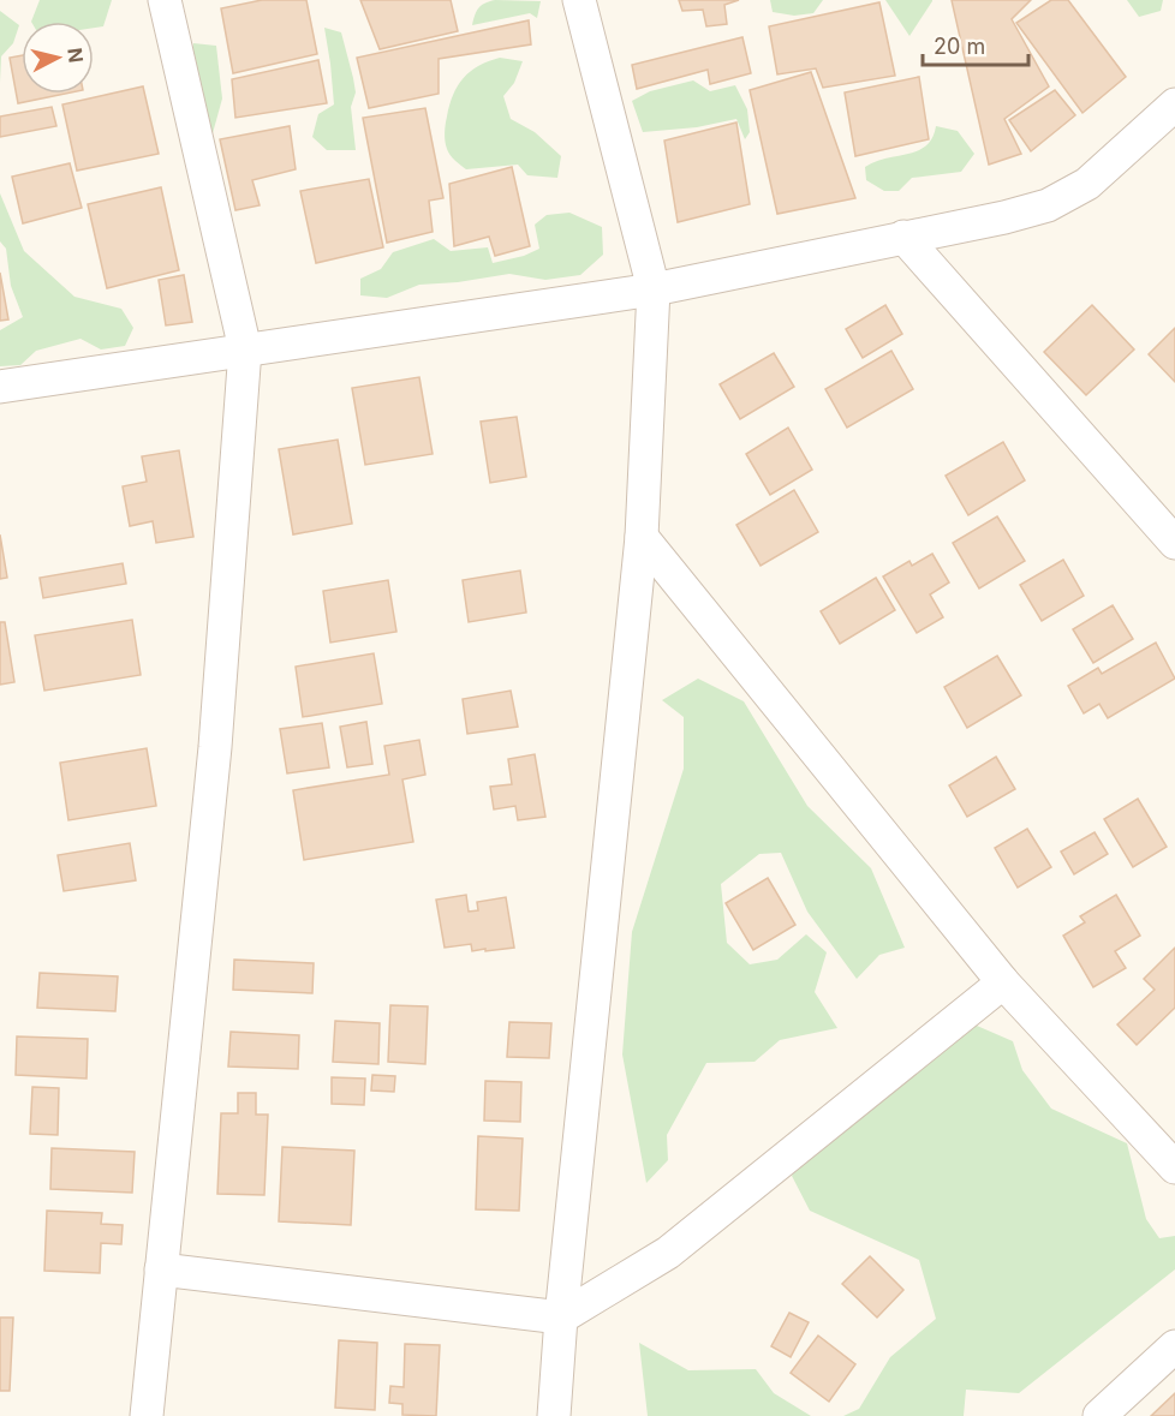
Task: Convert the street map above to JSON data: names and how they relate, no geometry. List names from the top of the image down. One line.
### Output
{"scale_bar":"20 m","north":"right"}
